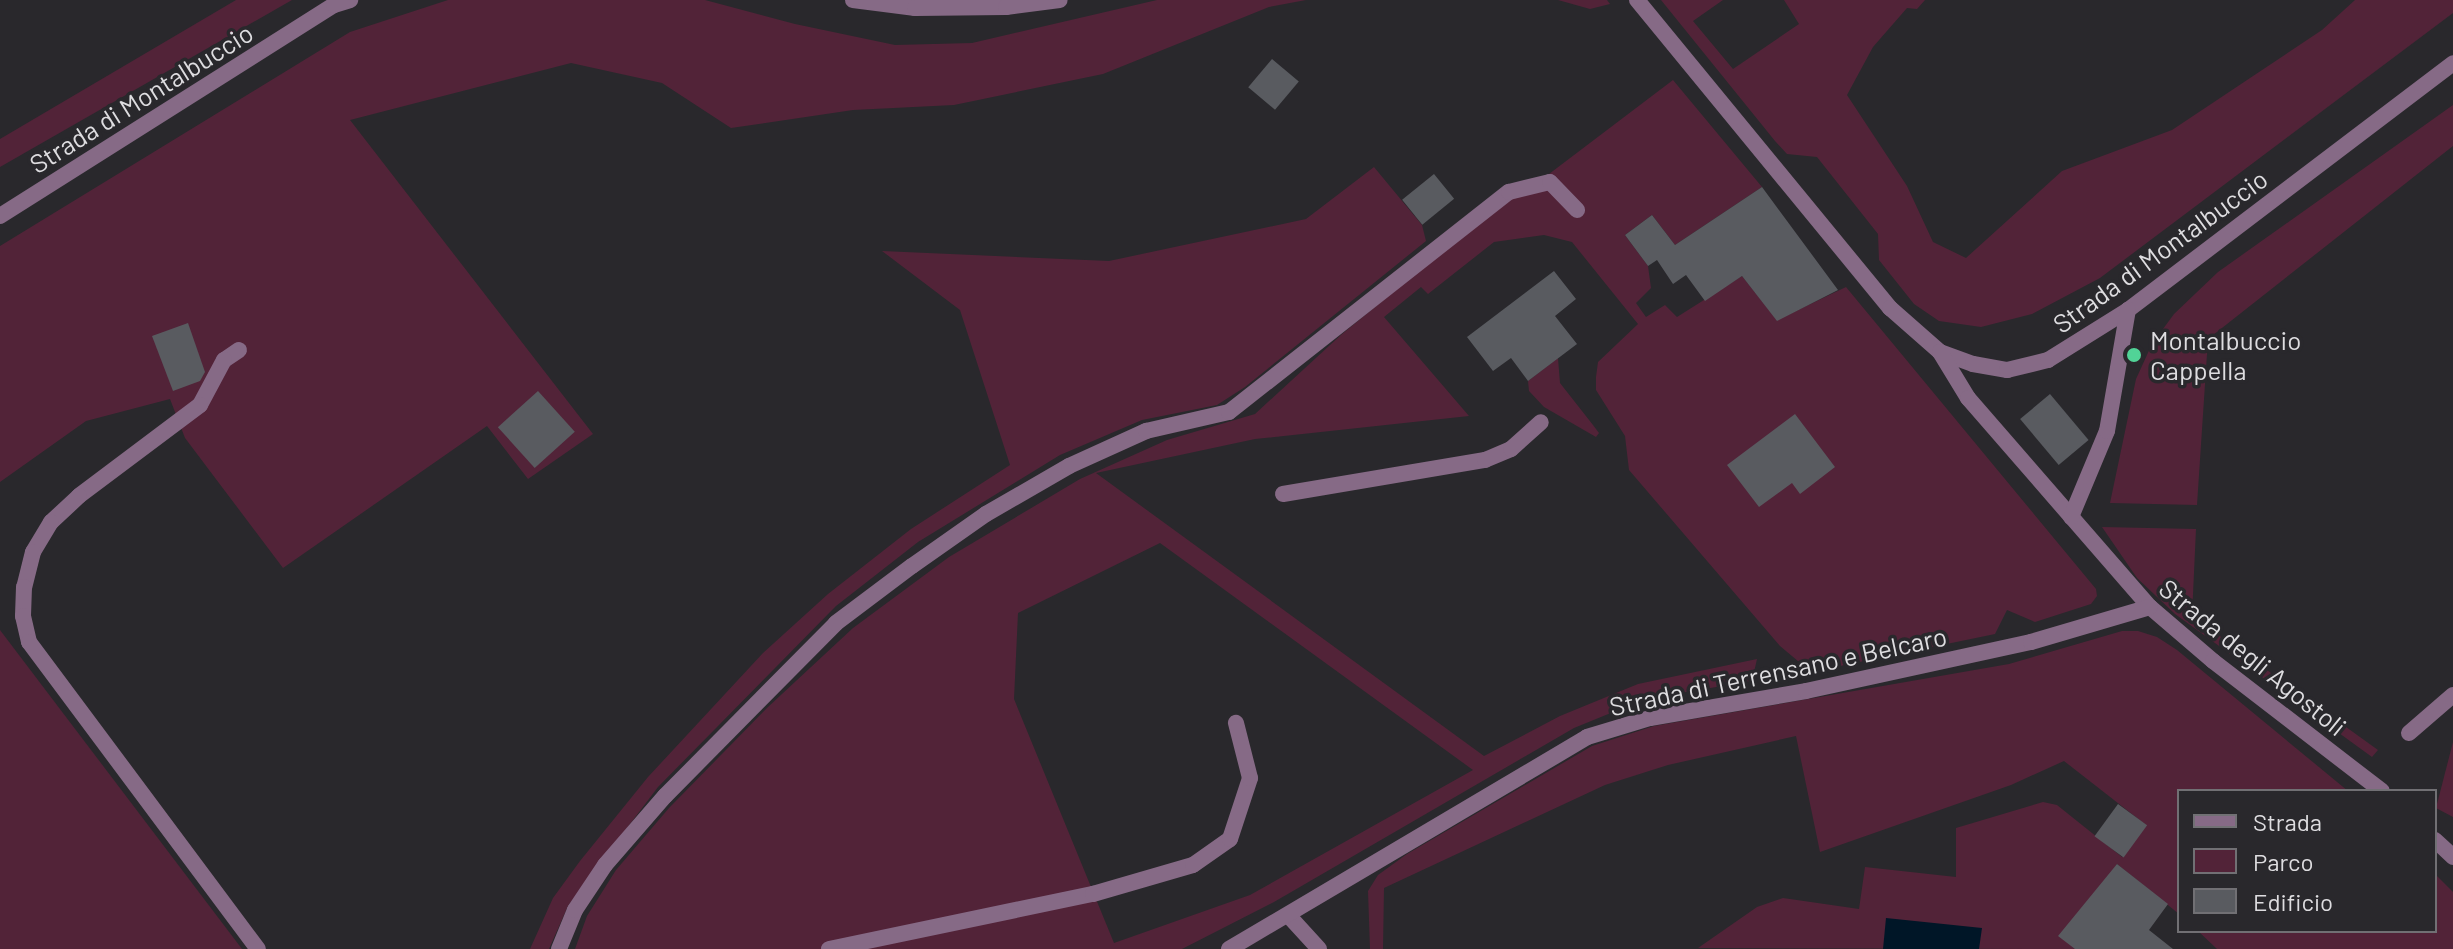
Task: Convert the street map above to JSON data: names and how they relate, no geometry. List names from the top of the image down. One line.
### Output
{"streets":{"street":["Strada di Montalbuccio","Strada degli Agostoli","Strada di Terrensano e Belcaro"]},"crossings":[["Strada di Montalbuccio","Strada degli Agostoli"],["Strada degli Agostoli","Strada di Terrensano e Belcaro"]],"places":["Montalbuccio Cappella"],"legend":["Strada","Parco","Edificio"]}
